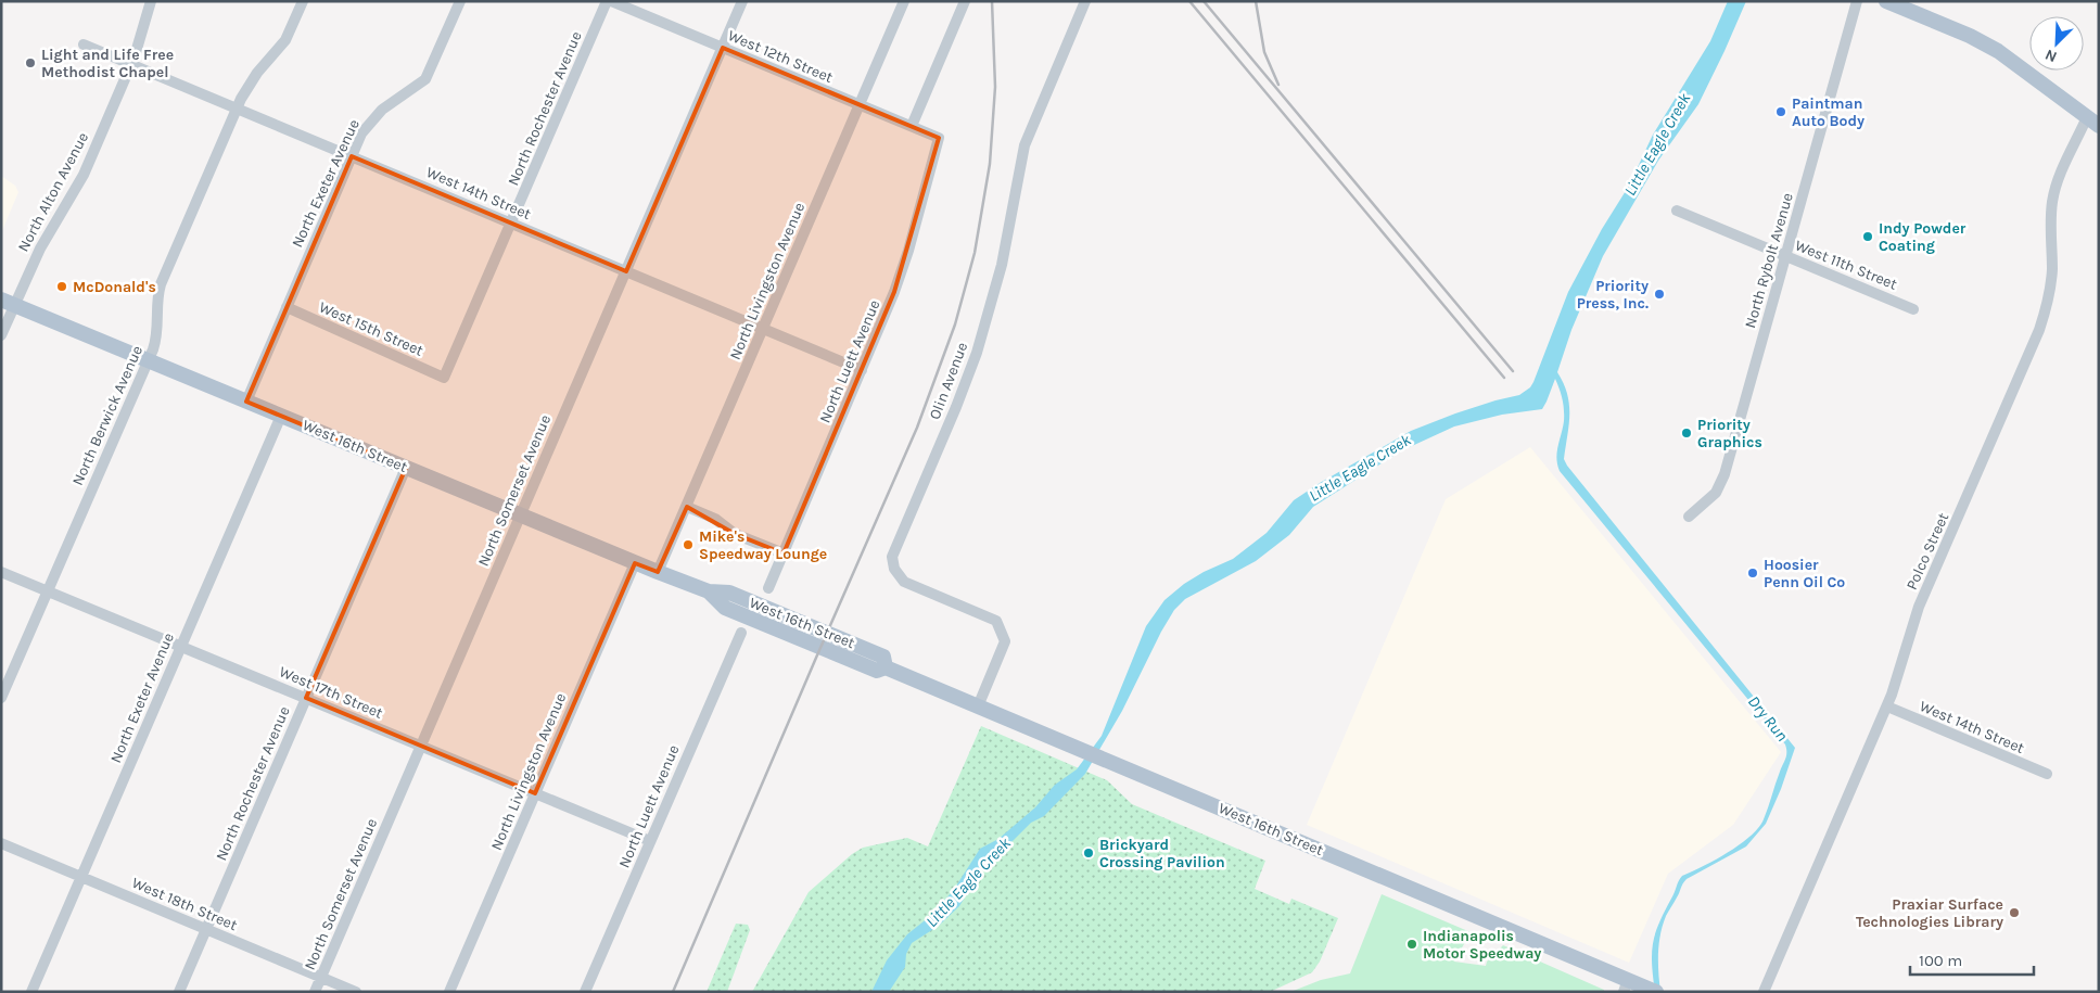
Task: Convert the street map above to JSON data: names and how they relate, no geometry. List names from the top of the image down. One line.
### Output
{"streets":{"main road":["West 16th Street"],"street":["West 12th Street","North Rochester Avenue","North Exeter Avenue","North Alton Avenue","West 14th Street","North Rybolt Avenue","West 11th Street","North Livingston Avenue","West 15th Street","North Luett Avenue","Olin Avenue","North Berwick Avenue","North Somerset Avenue","Polco Street","West 17th Street","West 18th Street"]},"crossings":[["West 12th Street","North Rochester Avenue"],["West 12th Street","North Livingston Avenue"],["West 12th Street","North Luett Avenue"],["West 12th Street","North Somerset Avenue"],["North Rochester Avenue","West 14th Street"],["North Rochester Avenue","West 15th Street"],["North Rochester Avenue","West 16th Street"],["North Rochester Avenue","West 17th Street"],["North Rochester Avenue","West 18th Street"],["North Exeter Avenue","West 14th Street"],["North Exeter Avenue","West 15th Street"],["North Exeter Avenue","West 16th Street"],["North Exeter Avenue","West 17th Street"],["North Exeter Avenue","West 18th Street"],["North Alton Avenue","West 14th Street"],["North Alton Avenue","West 16th Street"],["West 14th Street","North Livingston Avenue"],["West 14th Street","North Luett Avenue"],["West 14th Street","North Berwick Avenue"],["West 14th Street","North Somerset Avenue"],["West 14th Street","Polco Street"],["North Rybolt Avenue","West 11th Street"],["North Livingston Avenue","West 16th Street"],["North Livingston Avenue","West 17th Street"],["North Luett Avenue","West 17th Street"],["Olin Avenue","West 16th Street"],["North Berwick Avenue","West 16th Street"],["North Berwick Avenue","West 17th Street"],["West 16th Street","North Somerset Avenue"],["North Somerset Avenue","West 17th Street"],["North Somerset Avenue","West 18th Street"]],"water":["Little Eagle Creek","Dry Run"],"places":["Light and Life Free Methodist Chapel","Paintman Auto Body","Indy Powder Coating","McDonald's","Priority Press, Inc.","Priority Graphics","Mike's Speedway Lounge","Hoosier Penn Oil Co","Brickyard Crossing Pavilion","Praxiar Surface Technologies Library","Indianapolis Motor Speedway"],"scale_bar":"100 m","north":"bottom left"}
